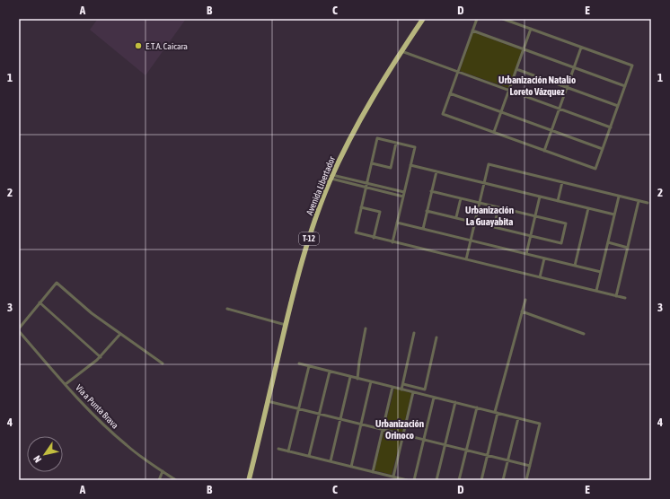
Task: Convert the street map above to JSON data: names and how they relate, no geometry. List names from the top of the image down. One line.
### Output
{"streets":{"highway":["Avenida Libertador","T-12"],"street":["Vía a Punta Brava"]},"districts":["Urbanización Natalio Loreto Vázquez","Urbanización La Guayabita","Urbanización Orinoco"],"places":["E.T.A. Caicara"],"north":"bottom left","grid":{"columns":["A","B","C","D","E"],"rows":["1","2","3","4"]}}
